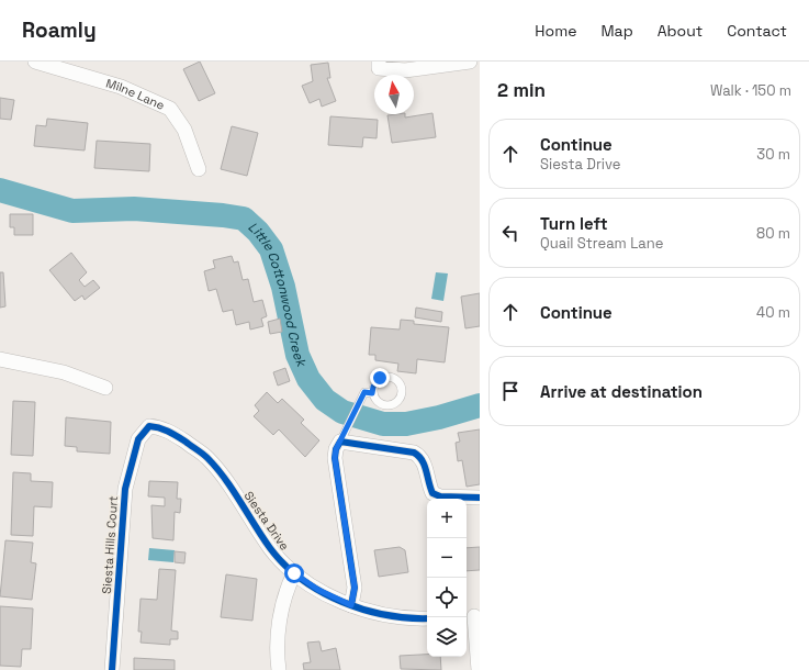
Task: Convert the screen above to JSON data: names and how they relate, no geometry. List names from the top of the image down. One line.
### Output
{"streets":{"street":["Milne Lane","Siesta Drive","Siesta Hills Court"]},"crossings":[["Siesta Drive","Siesta Hills Court"]],"water":["Little Cottonwood Creek"],"north":"top","page":{"header":"Roamly","nav":["Home","Map","About","Contact"],"heading":["2 min","Walk · 150 m"],"list":[["Continue","Siesta Drive","30 m"],["Turn left","Quail Stream Lane","80 m"],["Continue","40 m"],"Arrive at destination"],"map_buttons":["+","−"]}}
